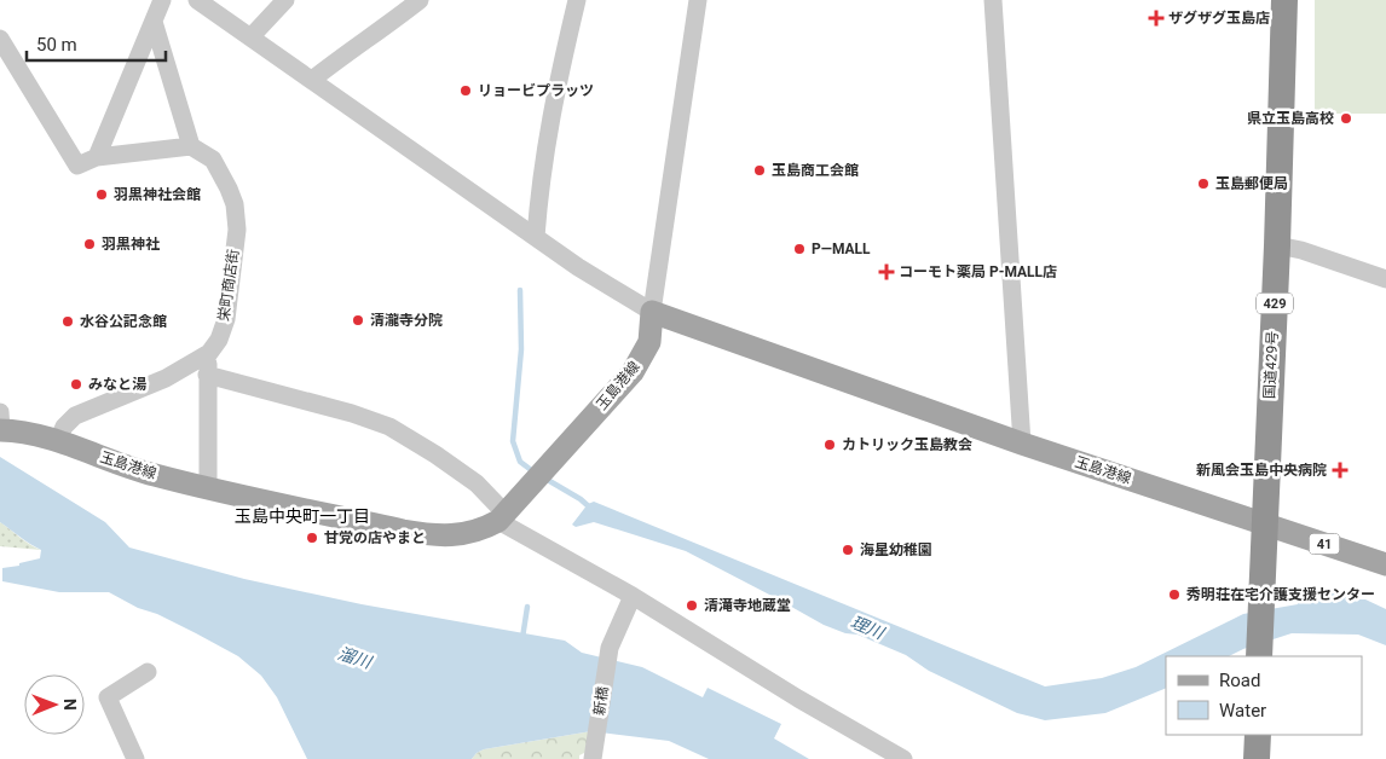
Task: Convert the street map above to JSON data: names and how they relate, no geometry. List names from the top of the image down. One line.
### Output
{"streets":{"highway":["429","国道429号"],"main road":["玉島港線","41"],"street":["栄町商店街","新橋"]},"crossings":[["国道429号","玉島港線"],["国道429号","41"],["玉島港線","41"]],"districts":["玉島中央町一丁目"],"water":["理川","溜川"],"places":{"health":["ザグザグ玉島店","コーモト薬局 P-MALL店","新風会玉島中央病院"],"other":["リョービプラッツ","県立玉島高校","玉島商工会館","玉島郵便局","羽黒神社会館","羽黒神社","P―MALL","清瀧寺分院","水谷公記念館","みなと湯","カトリック玉島教会","甘党の店やまと","海星幼稚園","秀明荘在宅介護支援センター","清滝寺地蔵堂"]},"legend":["Road","Water"],"scale_bar":"50 m","north":"right"}
